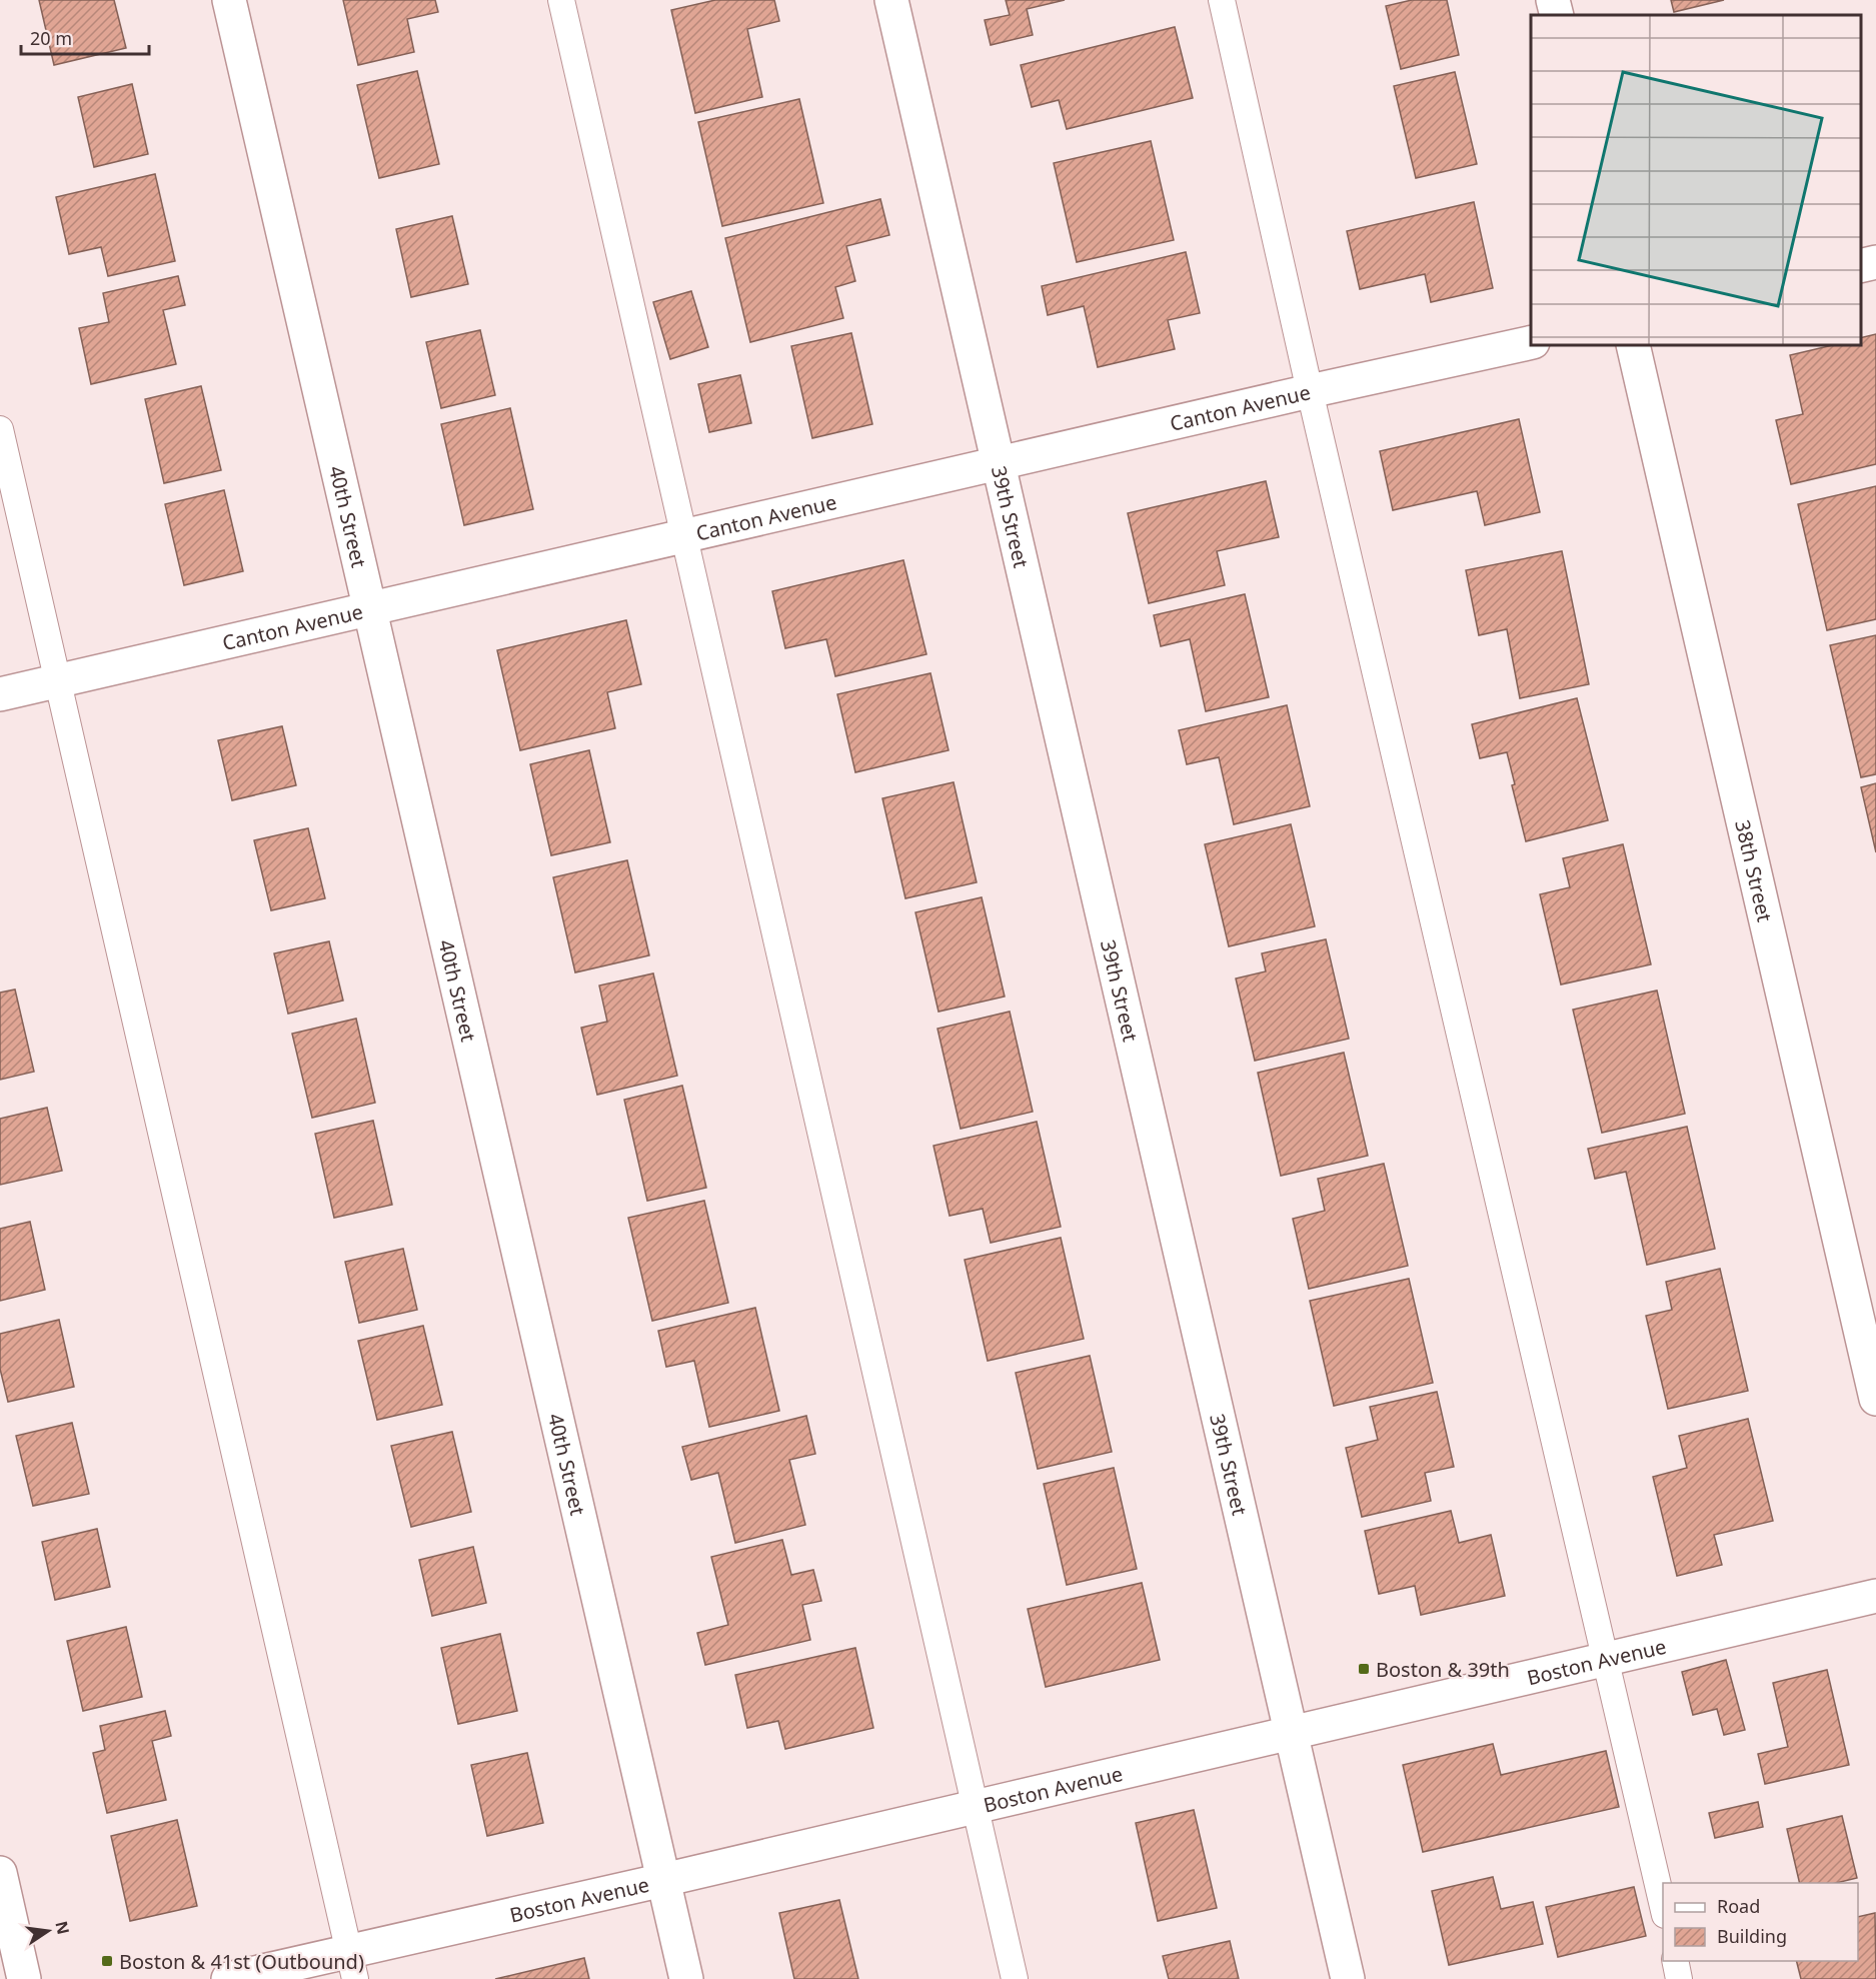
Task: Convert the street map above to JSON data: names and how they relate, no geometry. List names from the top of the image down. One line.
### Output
{"streets":{"street":["Canton Avenue","40th Street","39th Street","38th Street","Boston Avenue"]},"crossings":[["Canton Avenue","40th Street"],["Canton Avenue","39th Street"],["40th Street","Boston Avenue"],["39th Street","Boston Avenue"]],"places":{"transit":["Boston & 39th","Boston & 41st (Outbound)"]},"legend":["Road","Building"],"scale_bar":"20 m","north":"right"}
